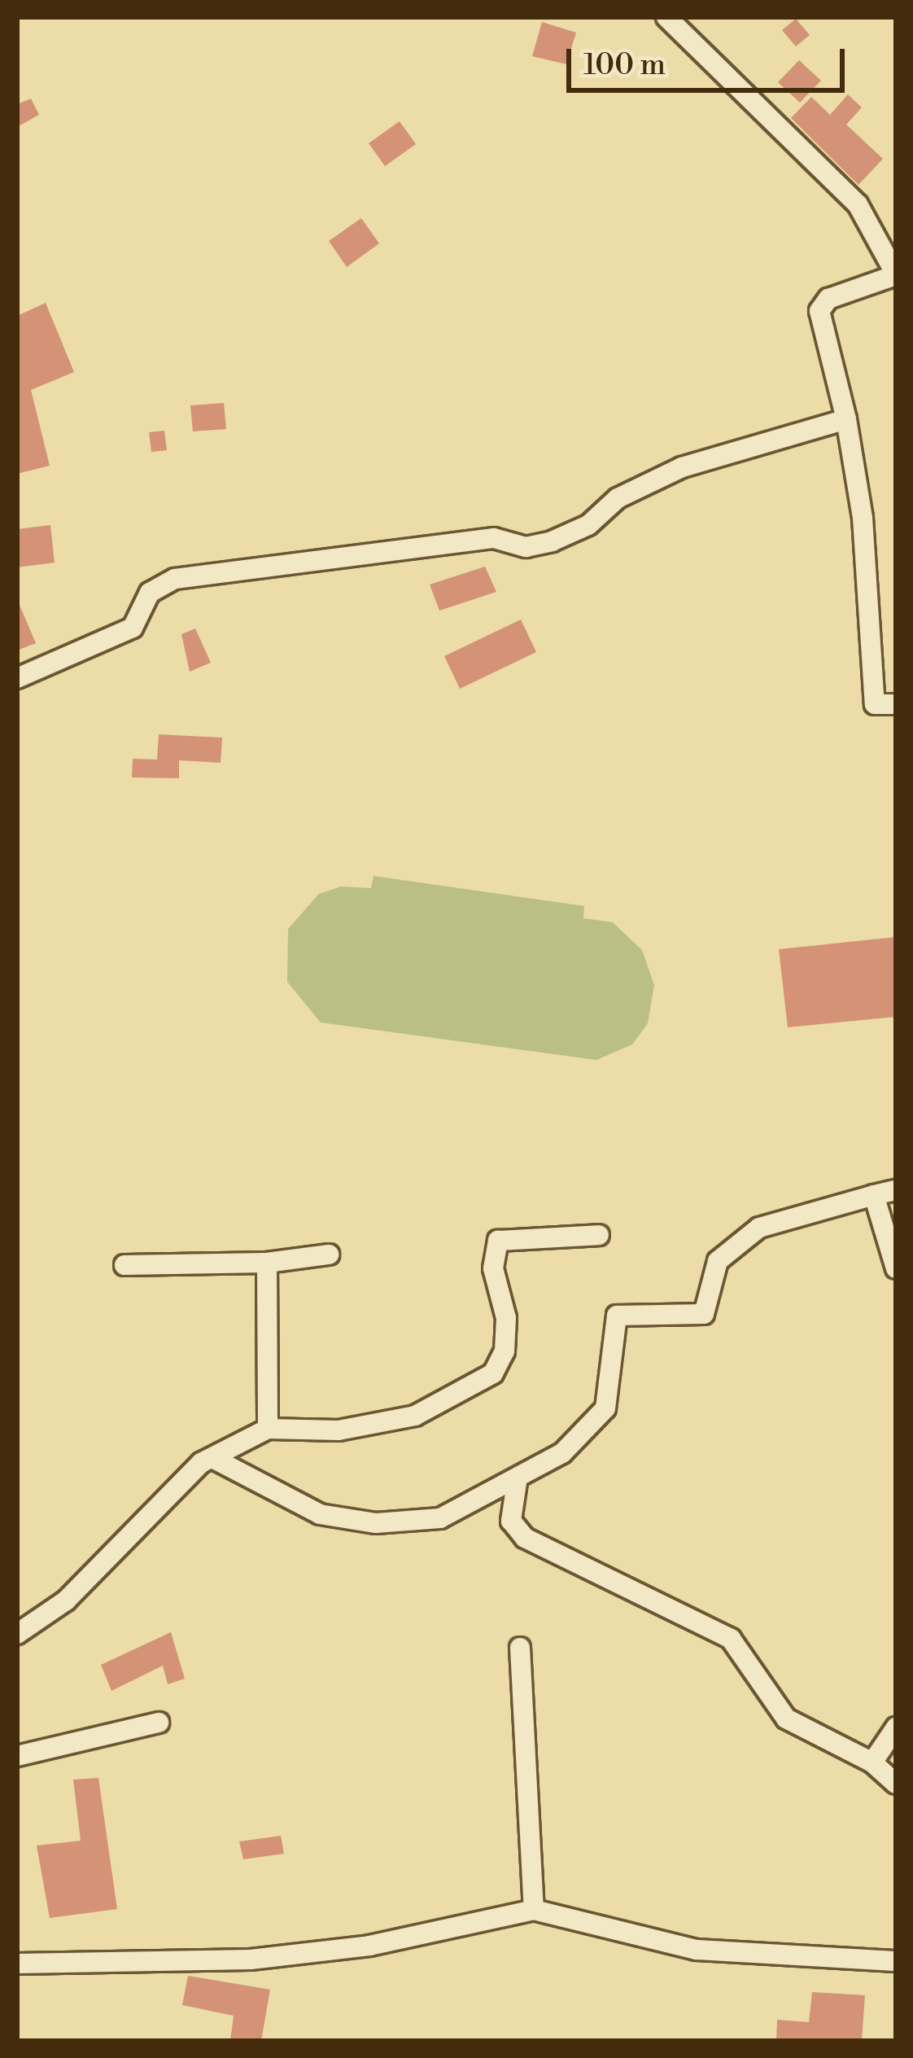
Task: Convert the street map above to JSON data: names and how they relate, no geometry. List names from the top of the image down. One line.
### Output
{"scale_bar":"100 m"}
